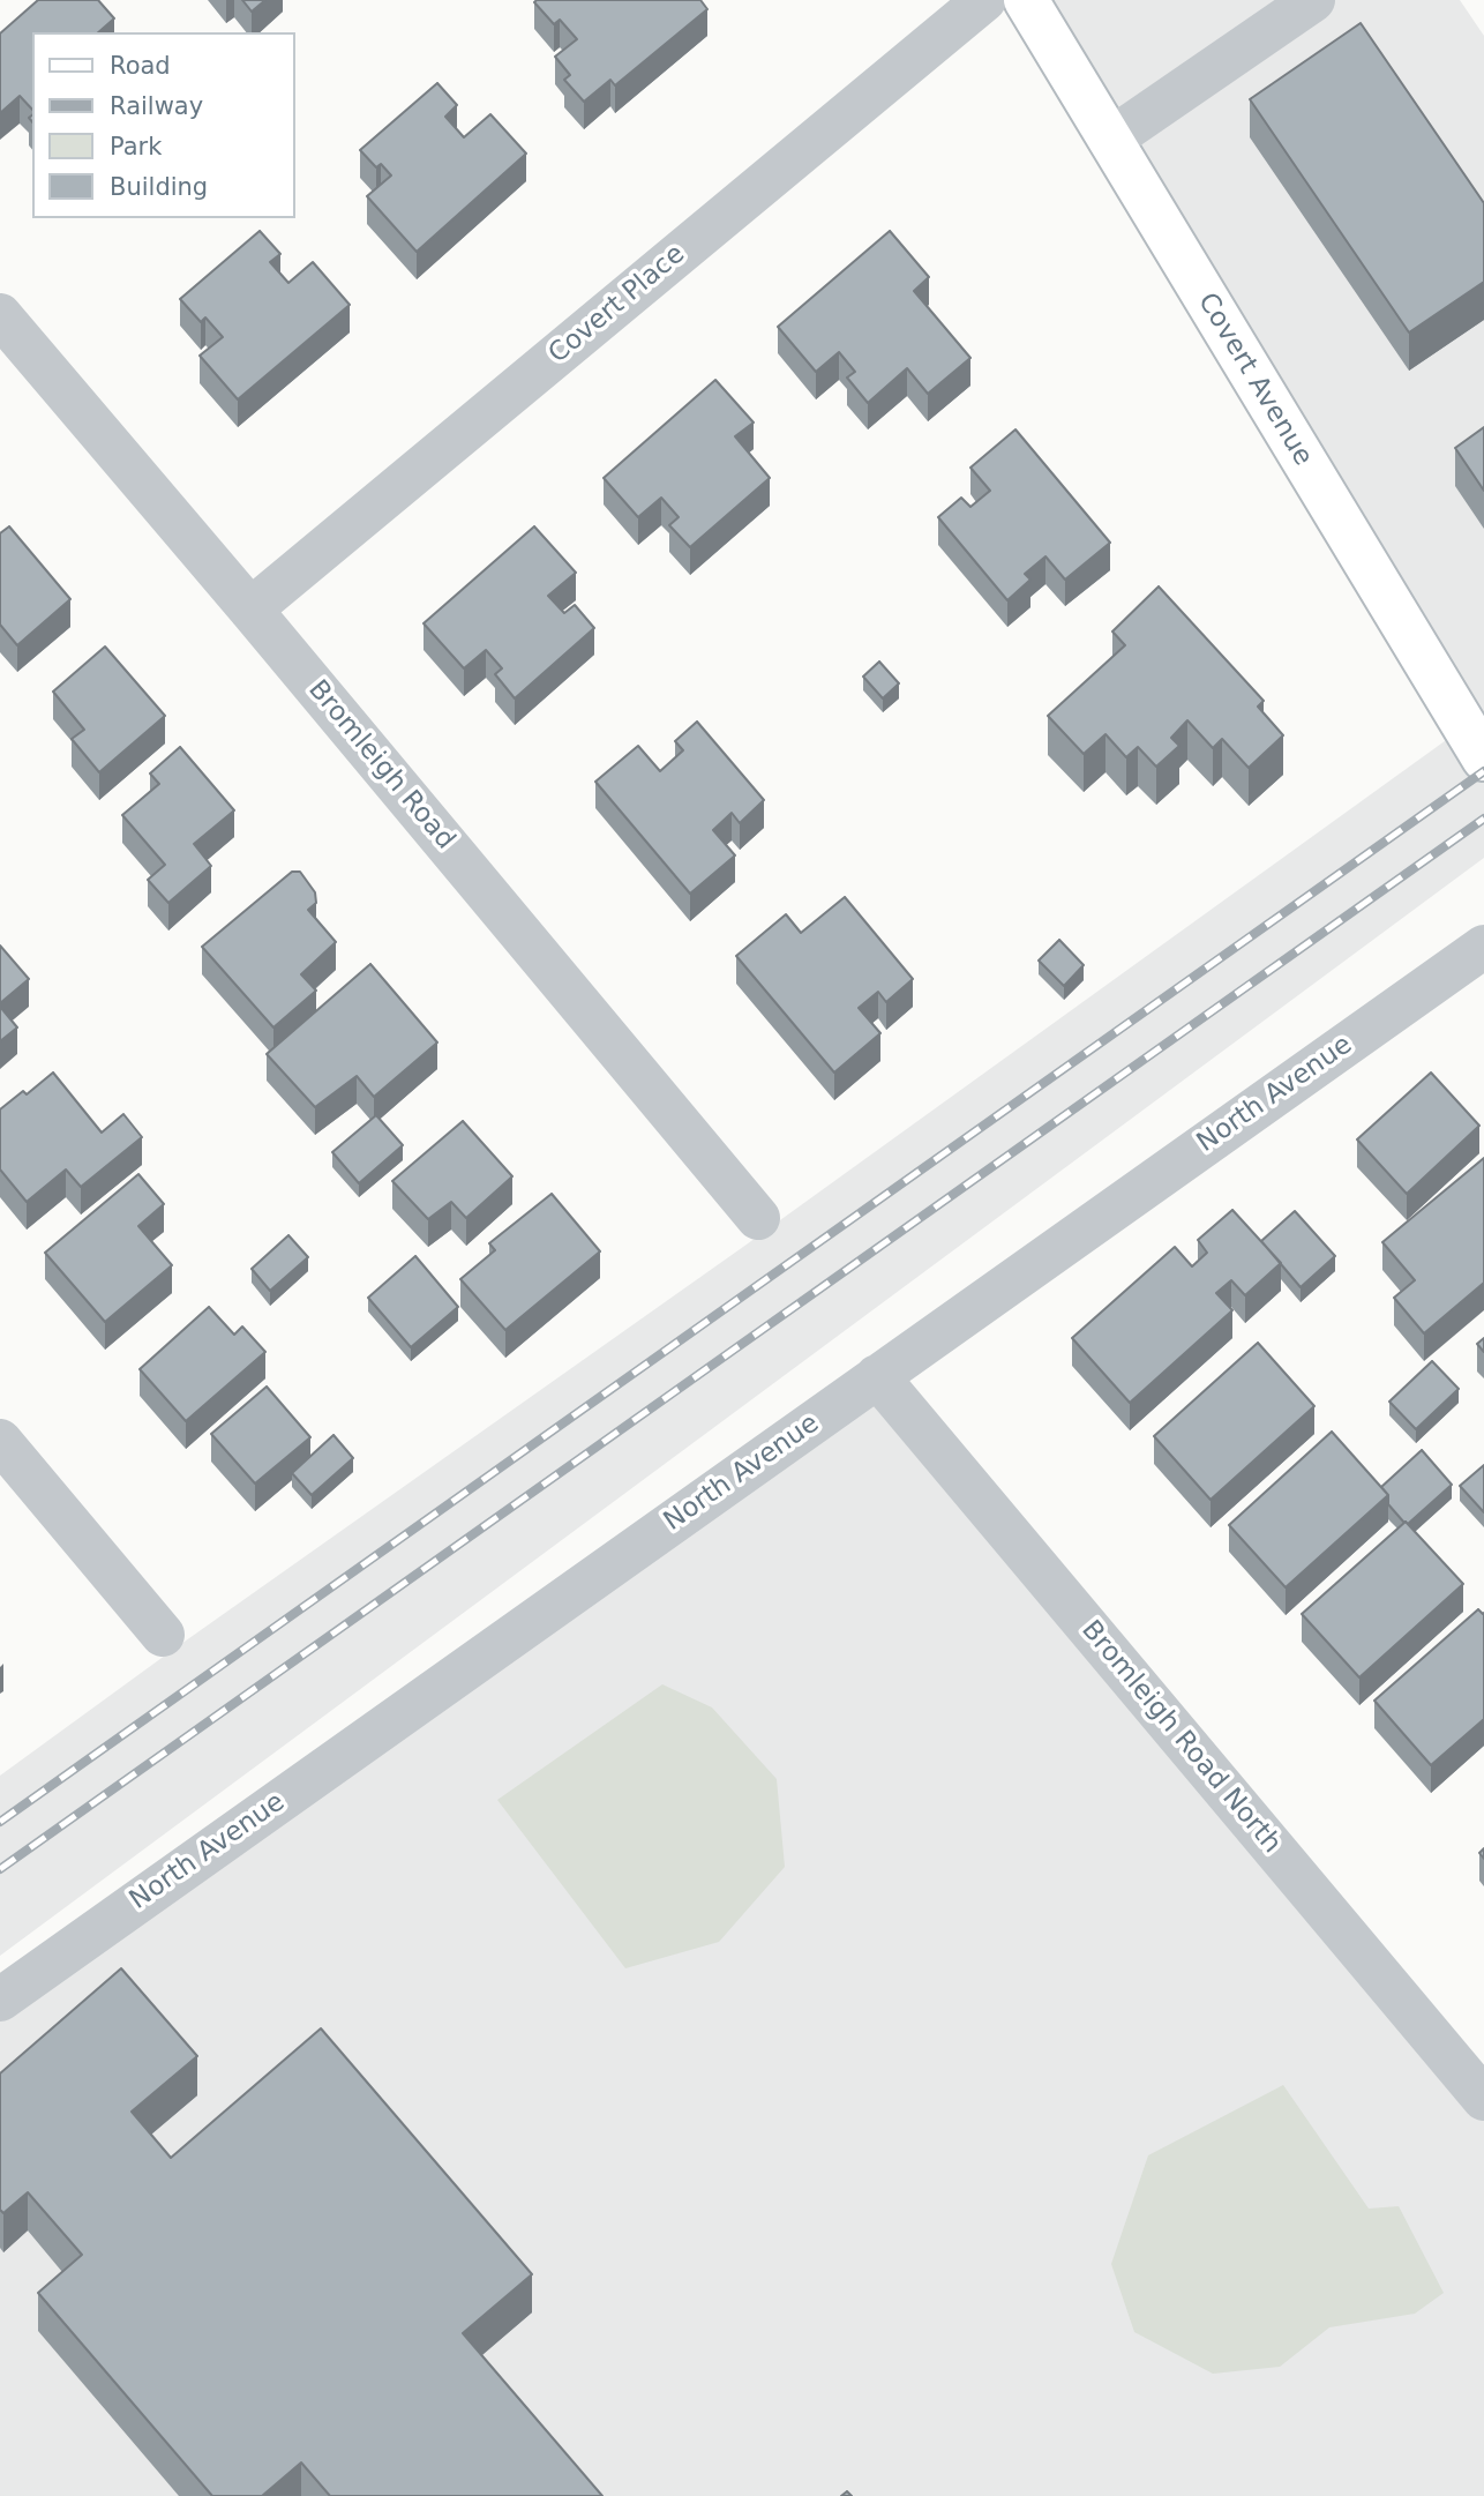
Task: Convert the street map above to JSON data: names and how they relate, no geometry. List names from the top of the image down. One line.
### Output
{"streets":{"main road":["Covert Avenue"],"street":["Covert Place","Bromleigh Road","North Avenue","Bromleigh Road North"]},"crossings":[["Covert Place","Bromleigh Road"],["North Avenue","Bromleigh Road North"]],"legend":["Road","Railway","Park","Building"]}
